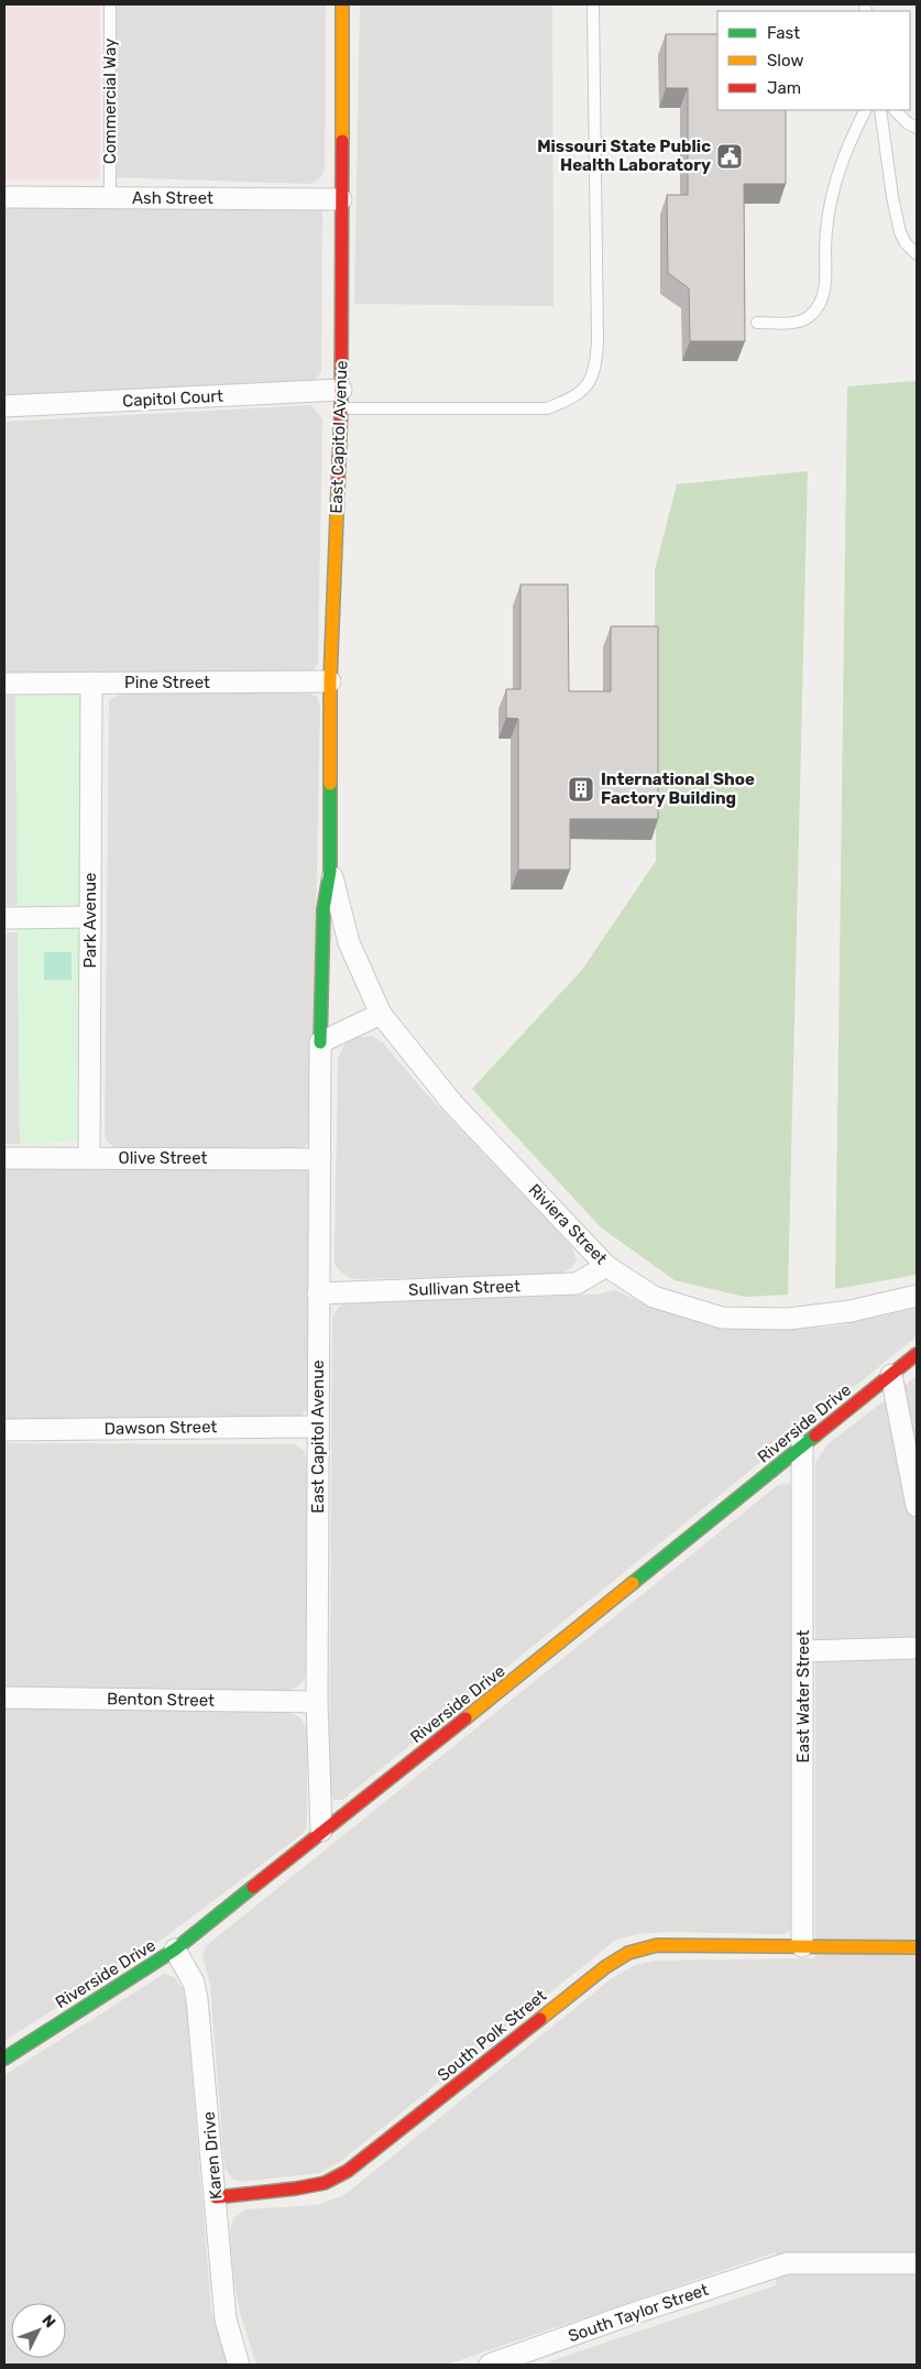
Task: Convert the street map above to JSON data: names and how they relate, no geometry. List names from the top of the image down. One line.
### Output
{"streets":{"street":["Ash Street","Capitol Court","East Capitol Avenue","Pine Street","Park Avenue","Olive Street","Riviera Street","Sullivan Street","Riverside Drive","Dawson Street","East Water Street","Benton Street","South Polk Street","Karen Drive","South Taylor Street"],"lane":["Commercial Way"]},"crossings":[["Commercial Way","Ash Street"],["Ash Street","East Capitol Avenue"],["Capitol Court","East Capitol Avenue"],["East Capitol Avenue","Pine Street"],["East Capitol Avenue","Olive Street"],["East Capitol Avenue","Riviera Street"],["East Capitol Avenue","Sullivan Street"],["East Capitol Avenue","Riverside Drive"],["East Capitol Avenue","Dawson Street"],["East Capitol Avenue","Benton Street"],["Pine Street","Park Avenue"],["Park Avenue","Olive Street"],["Riviera Street","Sullivan Street"],["Riverside Drive","East Water Street"],["Riverside Drive","Karen Drive"],["East Water Street","South Polk Street"],["South Polk Street","Karen Drive"]],"places":{"public building":["Missouri State Public Health Laboratory"],"building":["International Shoe Factory Building"]},"legend":["Fast","Slow","Jam"],"north":"top right"}
